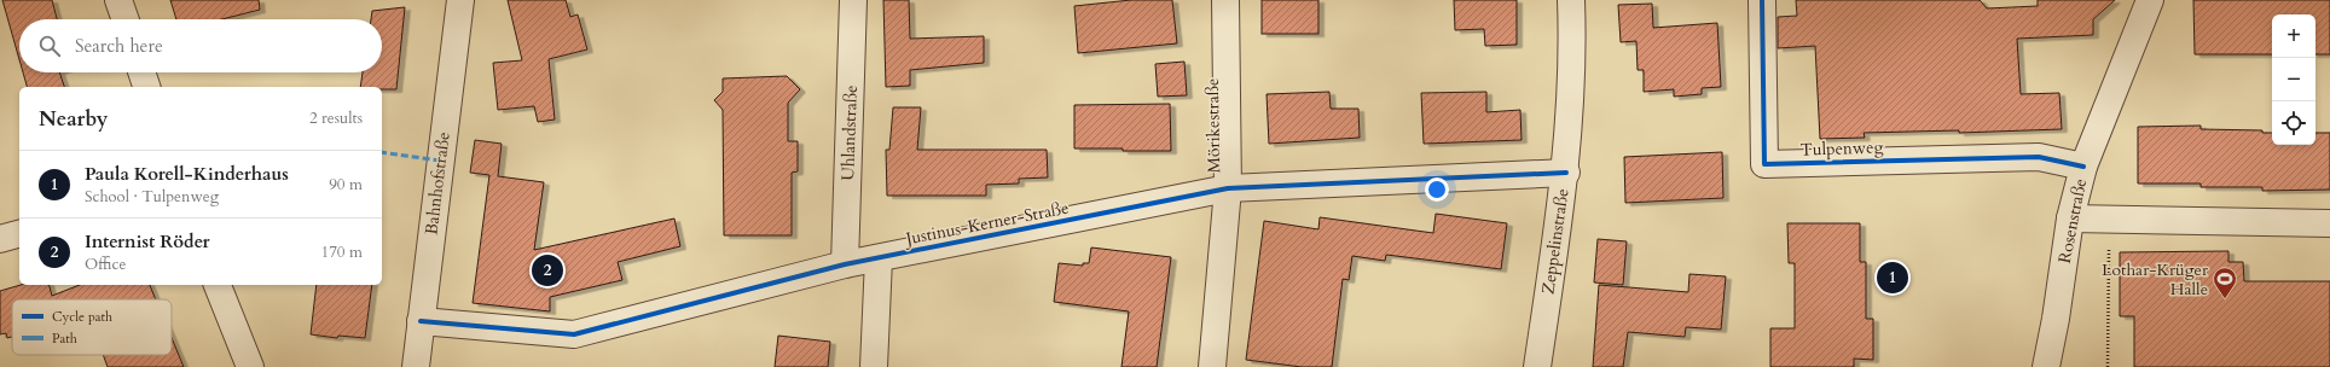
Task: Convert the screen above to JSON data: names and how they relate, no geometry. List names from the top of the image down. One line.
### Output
{"streets":{"street":["Mörikestraße","Uhlandstraße","Tulpenweg","Bahnhofstraße","Rosenstraße","Justinus-Kerner-Straße","Zeppelinstraße"]},"crossings":[["Mörikestraße","Justinus-Kerner-Straße"],["Uhlandstraße","Justinus-Kerner-Straße"],["Tulpenweg","Rosenstraße"],["Bahnhofstraße","Justinus-Kerner-Straße"],["Justinus-Kerner-Straße","Zeppelinstraße"]],"places":{"sports":["Lothar-Krüger Halle"]},"legend":["Cycle path","Path"],"page":{"map_buttons":["+","−"],"search":"Search here","heading":["Nearby","2 results"],"list":[{"mark":"1","name":"Paula Korell-Kinderhaus","note":"School · Tulpenweg","value":"90 m"},{"mark":"2","name":"Internist Röder","note":"Office","value":"170 m"}],"pins":["2","1"]}}
